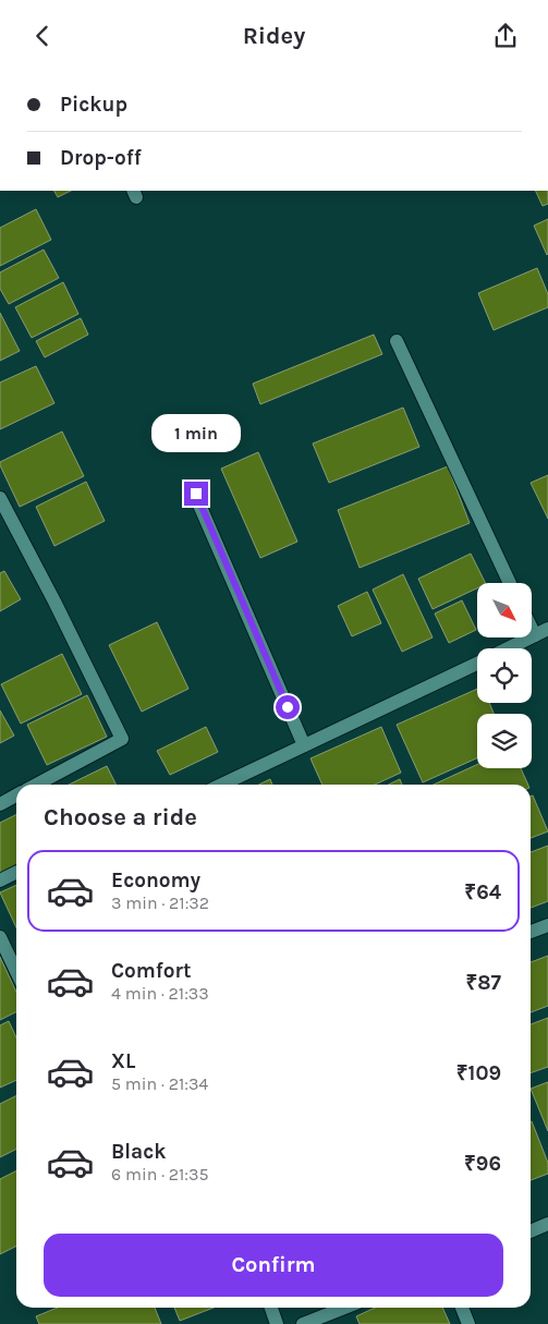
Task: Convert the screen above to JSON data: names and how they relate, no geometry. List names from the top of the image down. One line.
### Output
{"north":"bottom right","page":{"header":"Ridey","banner":["Pickup","Drop-off"],"bubble":"1 min","heading":"Choose a ride","list":[{"name":"Economy","note":"3 min · 21:32","value":"₹64"},{"name":"Comfort","note":"4 min · 21:33","value":"₹87"},{"name":"XL","note":"5 min · 21:34","value":"₹109"},{"name":"Black","note":"6 min · 21:35","value":"₹96"}],"buttons":"Confirm"}}
